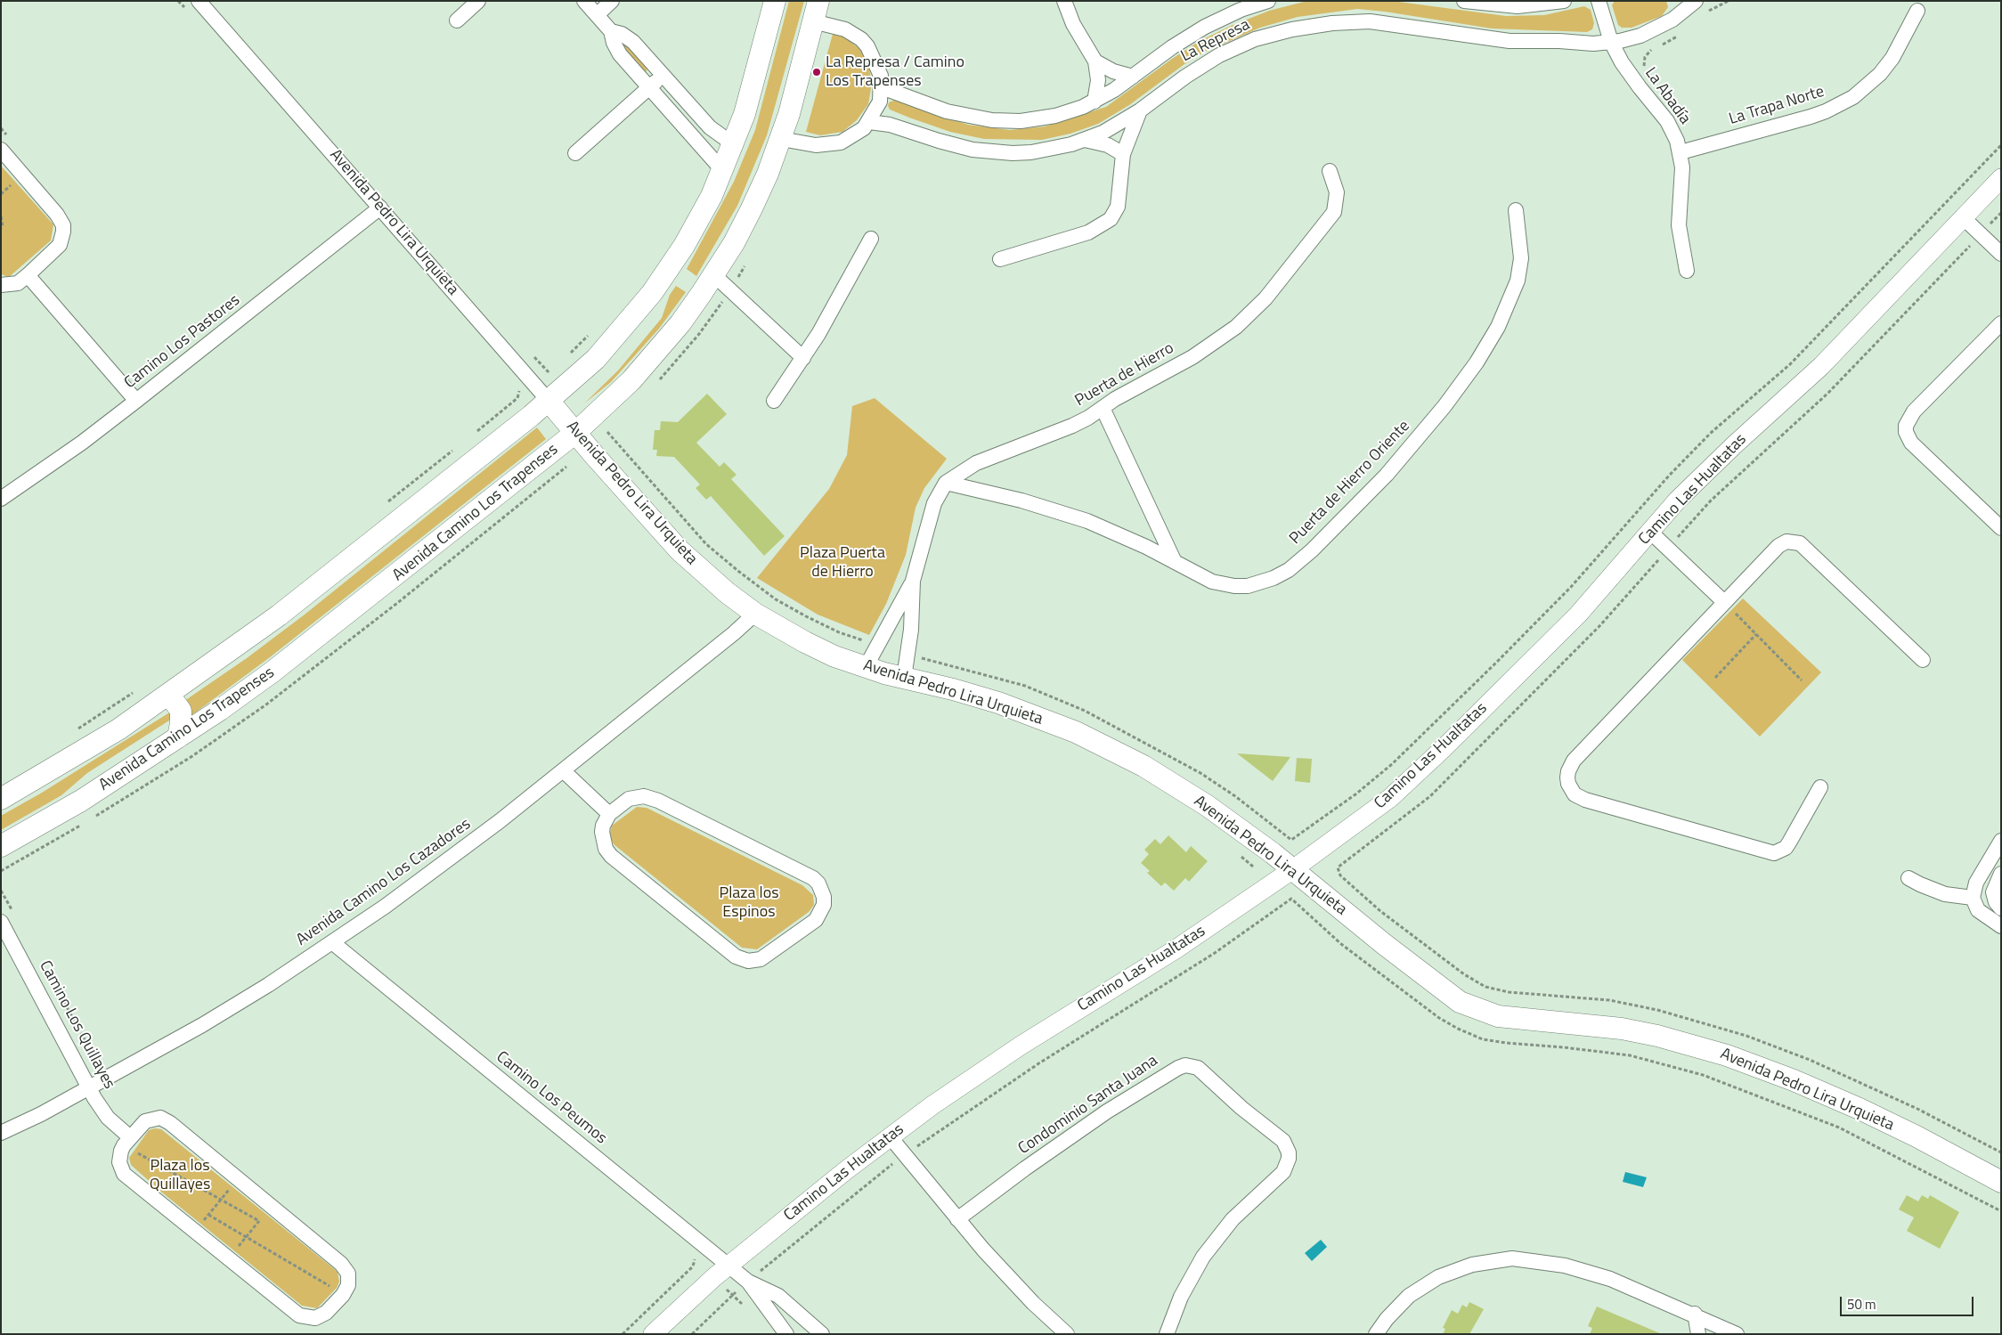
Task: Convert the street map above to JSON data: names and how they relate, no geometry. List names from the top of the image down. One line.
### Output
{"streets":{"main road":["Avenida Pedro Lira Urquieta","Avenida Camino Los Trapenses"],"street":["La Represa","La Abadía","La Trapa Norte","Camino Los Pastores","Puerta de Hierro","Puerta de Hierro Oriente","Camino Las Hualtatas","Avenida Camino Los Cazadores","Camino Los Quillayes","Camino Los Peumos","Condominio Santa Juana"]},"crossings":[["La Represa","La Abadía"],["La Abadía","La Trapa Norte"],["Avenida Pedro Lira Urquieta","Camino Los Pastores"],["Avenida Pedro Lira Urquieta","Puerta de Hierro"],["Avenida Pedro Lira Urquieta","Camino Las Hualtatas"],["Avenida Pedro Lira Urquieta","Avenida Camino Los Trapenses"],["Avenida Pedro Lira Urquieta","Avenida Camino Los Cazadores"],["Puerta de Hierro","Puerta de Hierro Oriente"],["Camino Las Hualtatas","Camino Los Peumos"],["Avenida Camino Los Cazadores","Camino Los Quillayes"],["Avenida Camino Los Cazadores","Camino Los Peumos"]],"parks":["Plaza Puerta de Hierro","Plaza los Espinos","Plaza los Quillayes"],"places":["La Represa / Camino Los Trapenses"],"scale_bar":"50 m"}
